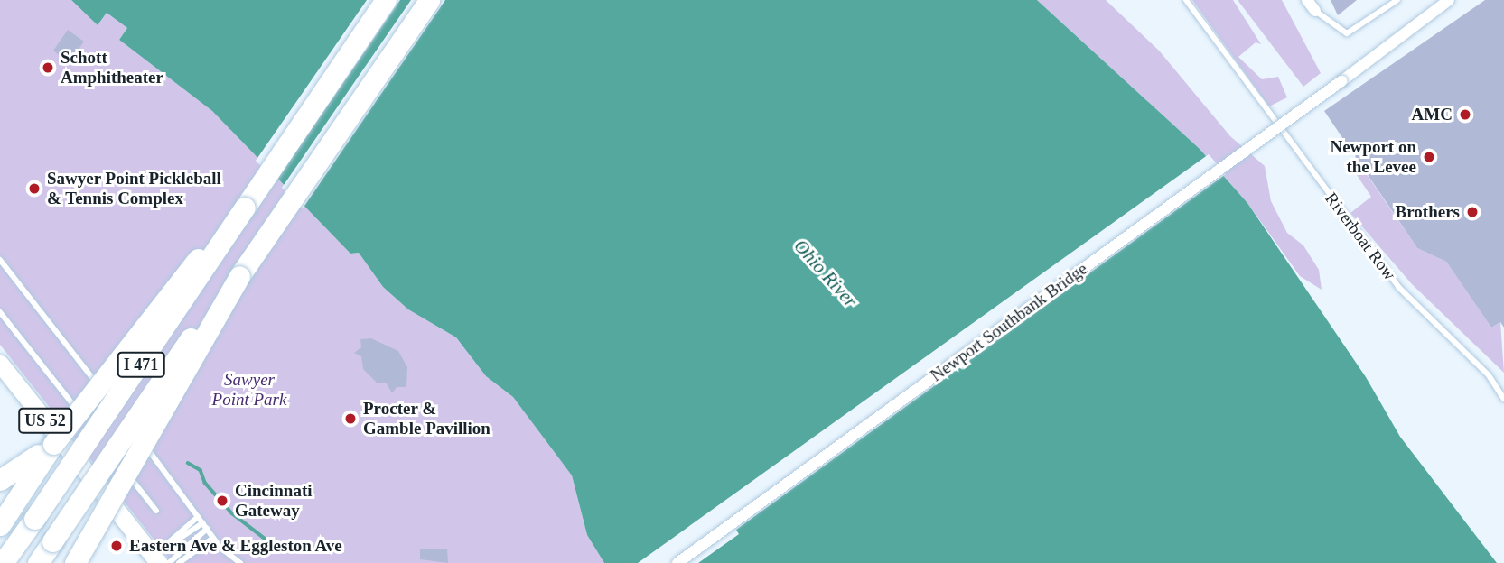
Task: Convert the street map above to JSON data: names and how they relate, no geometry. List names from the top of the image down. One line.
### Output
{"streets":{"highway":["I 471"],"main road":["US 52"],"street":["Newport Southbank Bridge"],"lane":["Riverboat Row"]},"water":["Ohio River"],"parks":["Sawyer Point Park"],"places":["Schott Amphitheater","AMC","Newport on the Levee","Sawyer Point Pickleball & Tennis Complex","Brothers","Procter & Gamble Pavillion","Cincinnati Gateway","Eastern Ave & Eggleston Ave"]}
